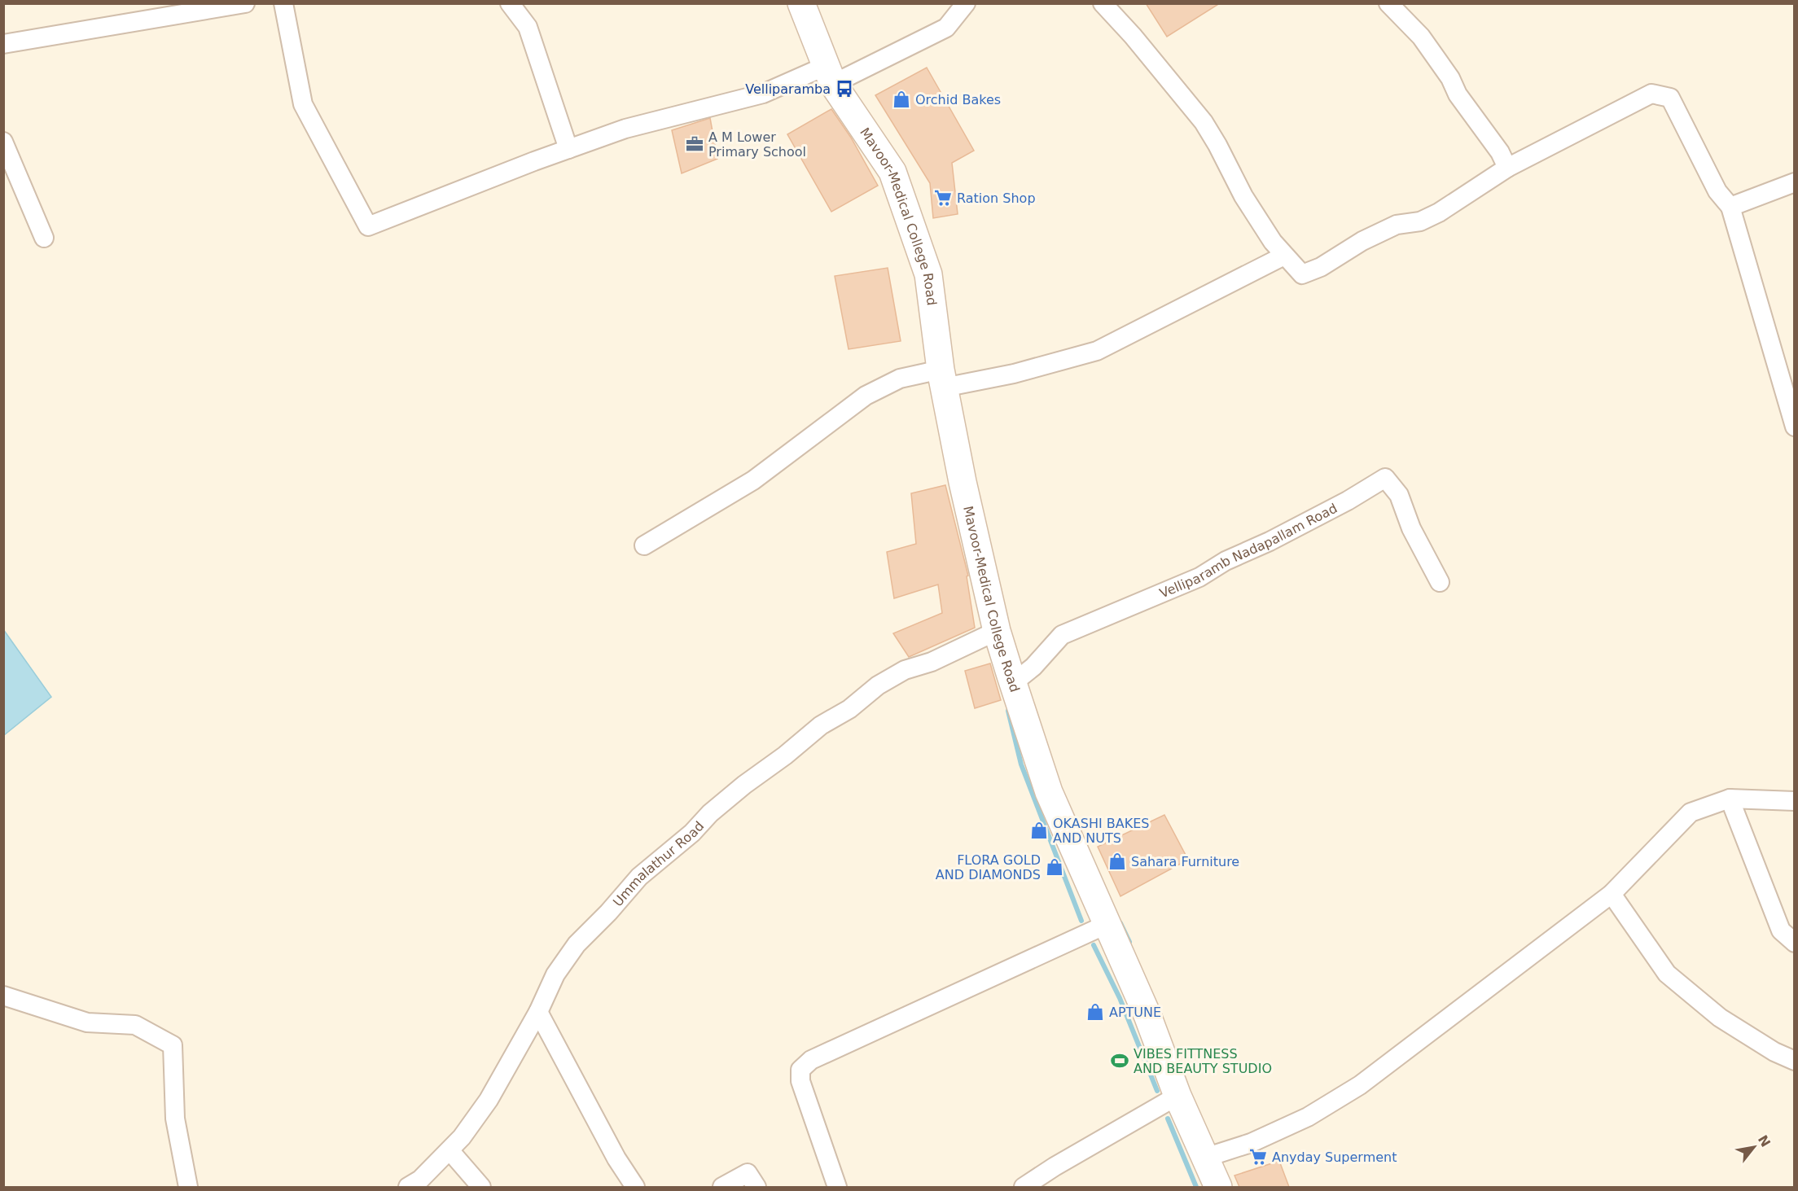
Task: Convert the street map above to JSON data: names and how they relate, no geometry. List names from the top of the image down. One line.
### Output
{"streets":{"main road":["Mavoor-Medical College Road"],"street":["Velliparamb Nadapallam Road","Ummalathur Road"]},"crossings":[["Mavoor-Medical College Road","Velliparamb Nadapallam Road"],["Mavoor-Medical College Road","Ummalathur Road"]],"places":{"bus stop":["Velliparamba"],"shop":["Orchid Bakes","OKASHI BAKES AND NUTS","Sahara Furniture","FLORA GOLD AND DIAMONDS","APTUNE"],"office":["A M Lower Primary School"],"supermarket":["Ration Shop","Anyday Superment"],"sports":["VIBES FITTNESS AND BEAUTY STUDIO"]},"north":"top right"}
